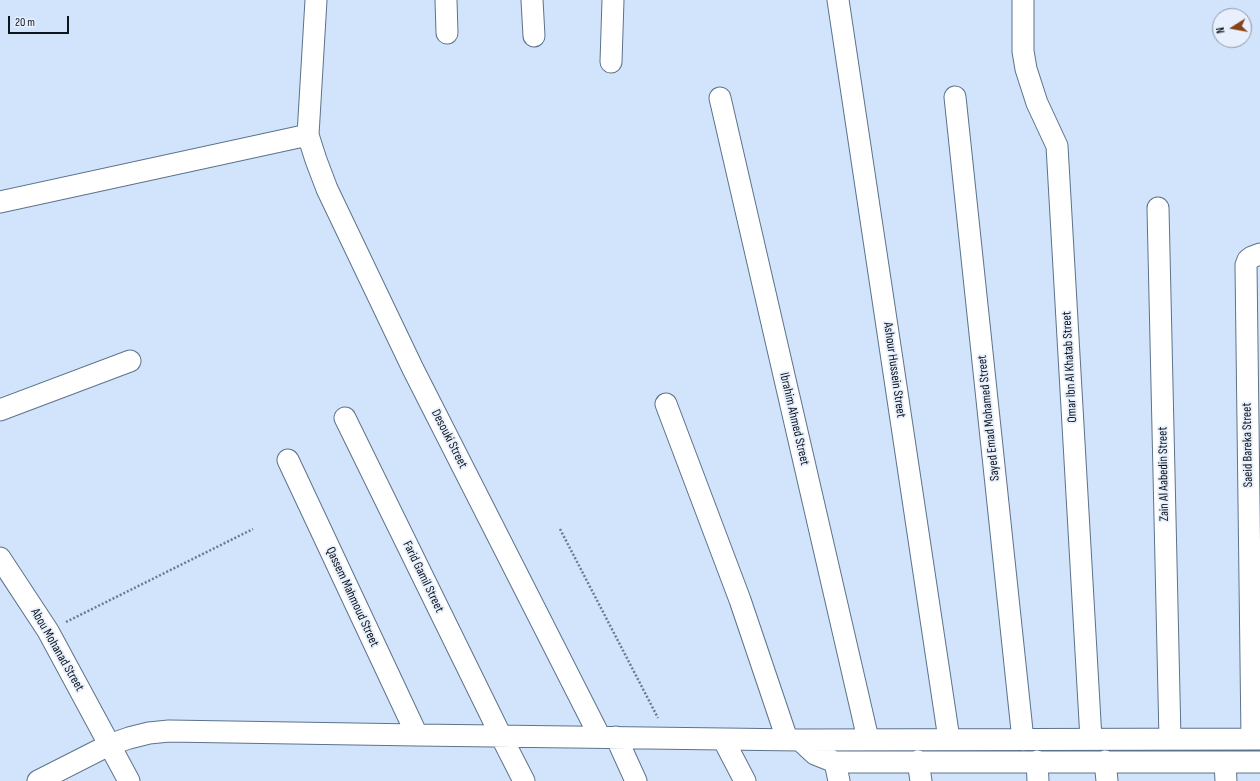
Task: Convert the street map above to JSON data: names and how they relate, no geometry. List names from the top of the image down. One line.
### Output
{"streets":{"street":["Omar Ibn Al Khatab Street","Ashour Hussein Street","Sayed Emad Mohamed Street","Ibrahim Ahmed Street","Desouki Street","Saeid Bareka Street","Zain Al Aabedin Street","Farid Gamil Street","Qassem Mahmoud Street","Abou Mohanad Street"]},"scale_bar":"20 m","north":"left"}
